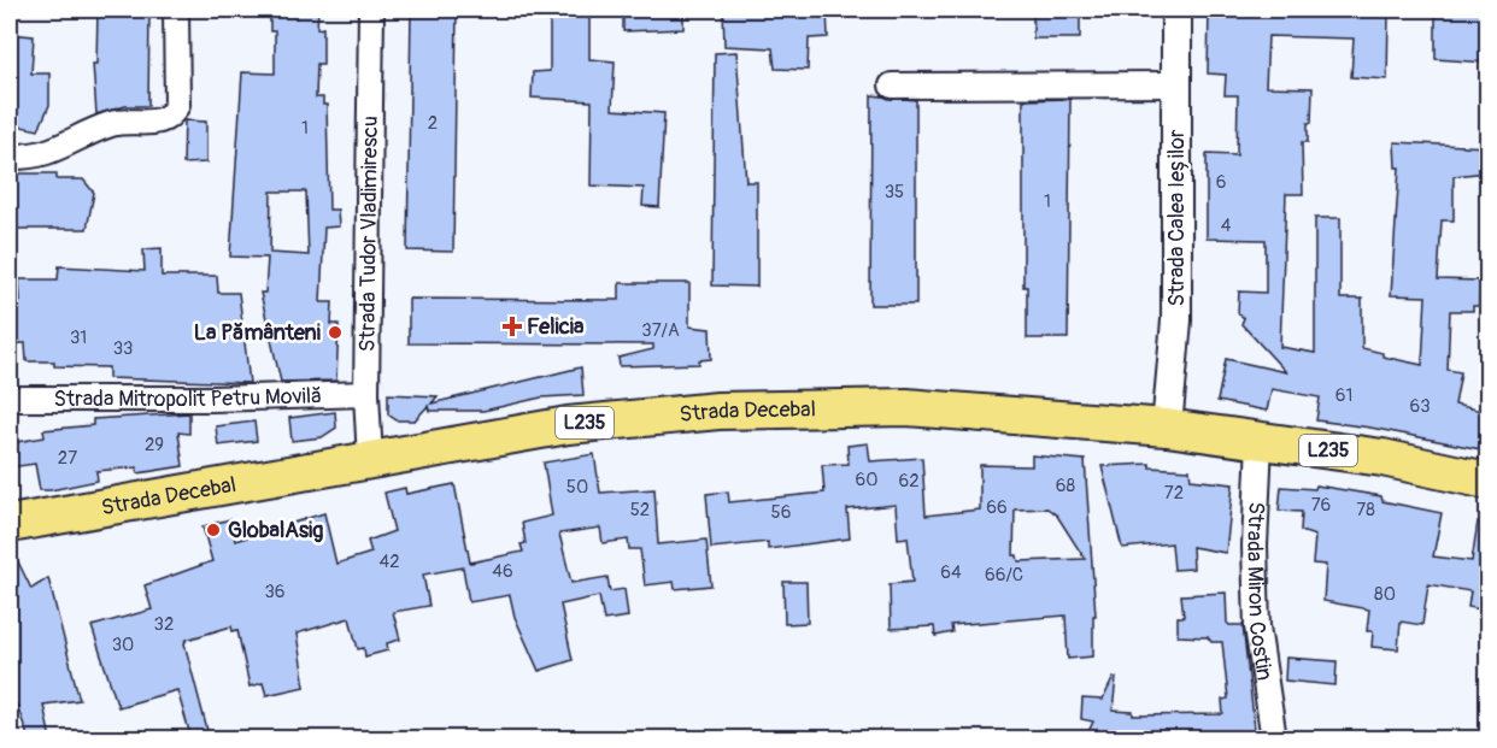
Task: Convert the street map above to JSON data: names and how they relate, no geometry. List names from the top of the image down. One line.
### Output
{"streets":{"main road":["Strada Decebal","L235"],"street":["Strada Calea Ieșilor","Strada Tudor Vladimirescu","Strada Mitropolit Petru Movilă","Strada Miron Costin"]},"crossings":[["Strada Calea Ieșilor","Strada Decebal"],["Strada Tudor Vladimirescu","Strada Mitropolit Petru Movilă"],["Strada Tudor Vladimirescu","Strada Decebal"],["Strada Decebal","Strada Miron Costin"]],"places":{"health":["Felicia"],"other":["La Pământeni","GlobalAsig"]},"house_numbers":["2","1","6","35","1","4","37/A","31","33","61","63","29","27","60","62","68","50","72","76","66","52","78","56","42","46","64","66/C","36","80","32","30"]}
